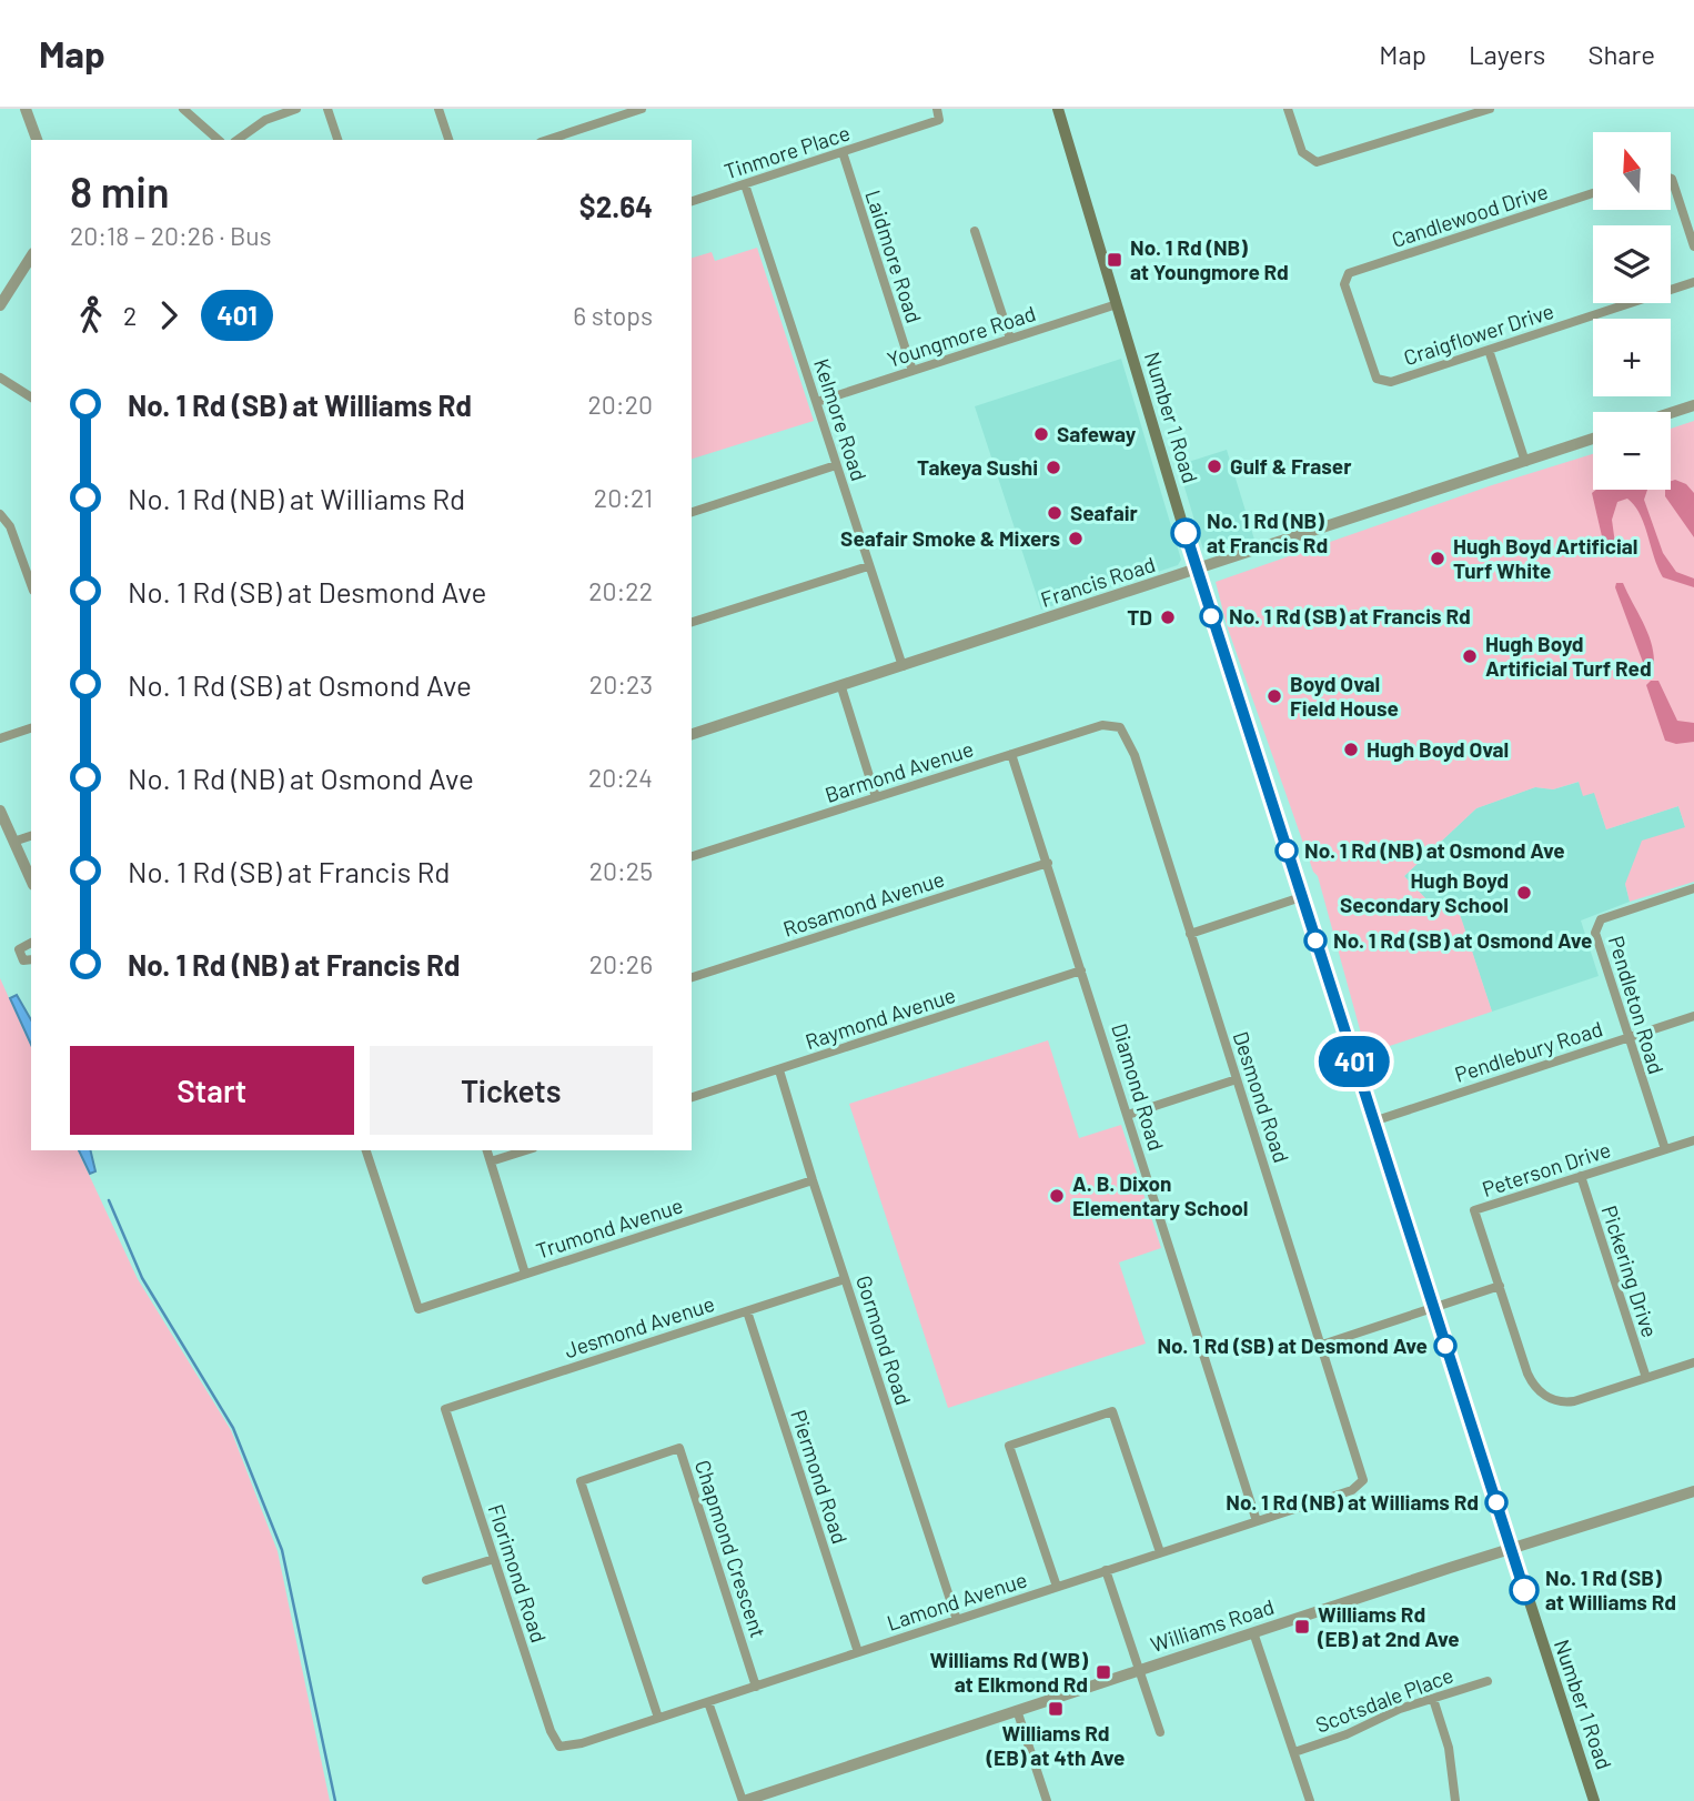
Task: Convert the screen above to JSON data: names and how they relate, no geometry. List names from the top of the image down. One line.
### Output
{"streets":{"main road":["Number 1 Road"],"street":["Tinmore Place","Candlewood Drive","Laidmore Road","Craigflower Drive","Youngmore Road","Kelmore Road","Francis Road","Barmond Avenue","Rosamond Avenue","Pendleton Road","Raymond Avenue","Pendlebury Road","Diamond Road","Desmond Road","Peterson Drive","Trumond Avenue","Pickering Drive","Jesmond Avenue","Gormond Road","Piermond Road","Chapmond Crescent","Florimond Road","Lamond Avenue","Williams Road","Scotsdale Place"]},"crossings":[["Tinmore Place","Laidmore Road"],["Tinmore Place","Kelmore Road"],["Candlewood Drive","Craigflower Drive"],["Laidmore Road","Youngmore Road"],["Youngmore Road","Number 1 Road"],["Youngmore Road","Kelmore Road"],["Number 1 Road","Francis Road"],["Number 1 Road","Pendlebury Road"],["Number 1 Road","Williams Road"],["Kelmore Road","Francis Road"],["Barmond Avenue","Diamond Road"],["Barmond Avenue","Desmond Road"],["Rosamond Avenue","Diamond Road"],["Pendleton Road","Pendlebury Road"],["Pendleton Road","Peterson Drive"],["Raymond Avenue","Diamond Road"],["Raymond Avenue","Gormond Road"],["Diamond Road","Lamond Avenue"],["Desmond Road","Lamond Avenue"],["Peterson Drive","Pickering Drive"],["Trumond Avenue","Gormond Road"],["Jesmond Avenue","Gormond Road"],["Jesmond Avenue","Piermond Road"],["Jesmond Avenue","Florimond Road"],["Gormond Road","Lamond Avenue"],["Piermond Road","Lamond Avenue"],["Chapmond Crescent","Lamond Avenue"],["Florimond Road","Lamond Avenue"]],"places":{"transit":["No. 1 Rd (NB) at Youngmore Rd","Williams Rd (EB) at 2nd Ave","Williams Rd (WB) at Elkmond Rd","Williams Rd (EB) at 4th Ave"],"other":["Safeway","Gulf & Fraser","Takeya Sushi","Seafair","No. 1 Rd (NB) at Francis Rd","Seafair Smoke & Mixers","Hugh Boyd Artificial Turf White","No. 1 Rd (SB) at Francis Rd","TD","Hugh Boyd Artificial Turf Red","Boyd Oval Field House","Hugh Boyd Oval","No. 1 Rd (NB) at Osmond Ave","Hugh Boyd Secondary School","No. 1 Rd (SB) at Osmond Ave","A. B. Dixon Elementary School","No. 1 Rd (SB) at Desmond Ave","No. 1 Rd (NB) at Williams Rd","No. 1 Rd (SB) at Williams Rd"]},"lines":["bus line 401"],"north":"top","page":{"header":"Map","nav":["Map","Layers","Share"],"on_map":"401","map_buttons":["+","−"],"heading":["8 min","20:18 – 20:26 · Bus","$2.64"],"legs":["2","401","6 stops"],"list":[{"name":"No. 1 Rd (SB) at Williams Rd","value":"20:20"},{"name":"No. 1 Rd (NB) at Williams Rd","value":"20:21"},{"name":"No. 1 Rd (SB) at Desmond Ave","value":"20:22"},{"name":"No. 1 Rd (SB) at Osmond Ave","value":"20:23"},{"name":"No. 1 Rd (NB) at Osmond Ave","value":"20:24"},{"name":"No. 1 Rd (SB) at Francis Rd","value":"20:25"},{"name":"No. 1 Rd (NB) at Francis Rd","value":"20:26"}],"buttons":["Start","Tickets"]}}
